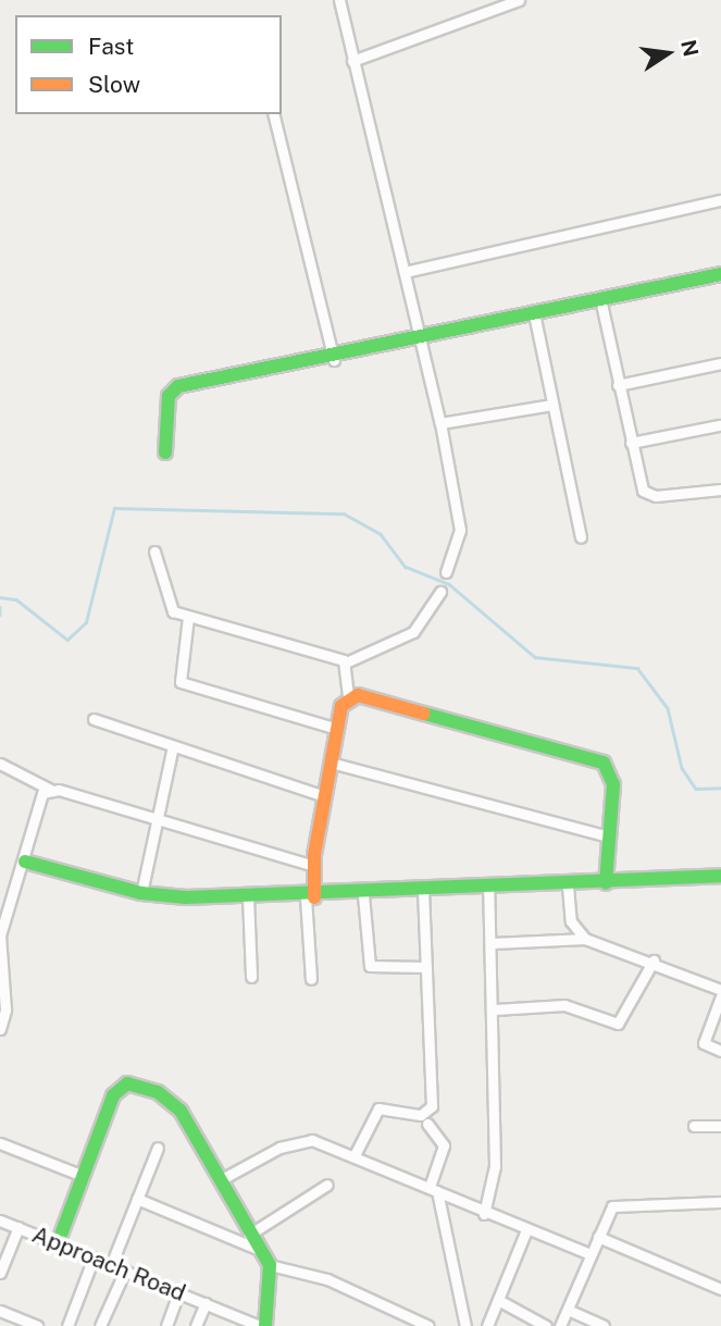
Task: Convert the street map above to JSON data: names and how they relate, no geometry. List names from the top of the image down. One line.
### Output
{"streets":{"street":["Approach Road"]},"legend":["Fast","Slow"],"north":"right"}
